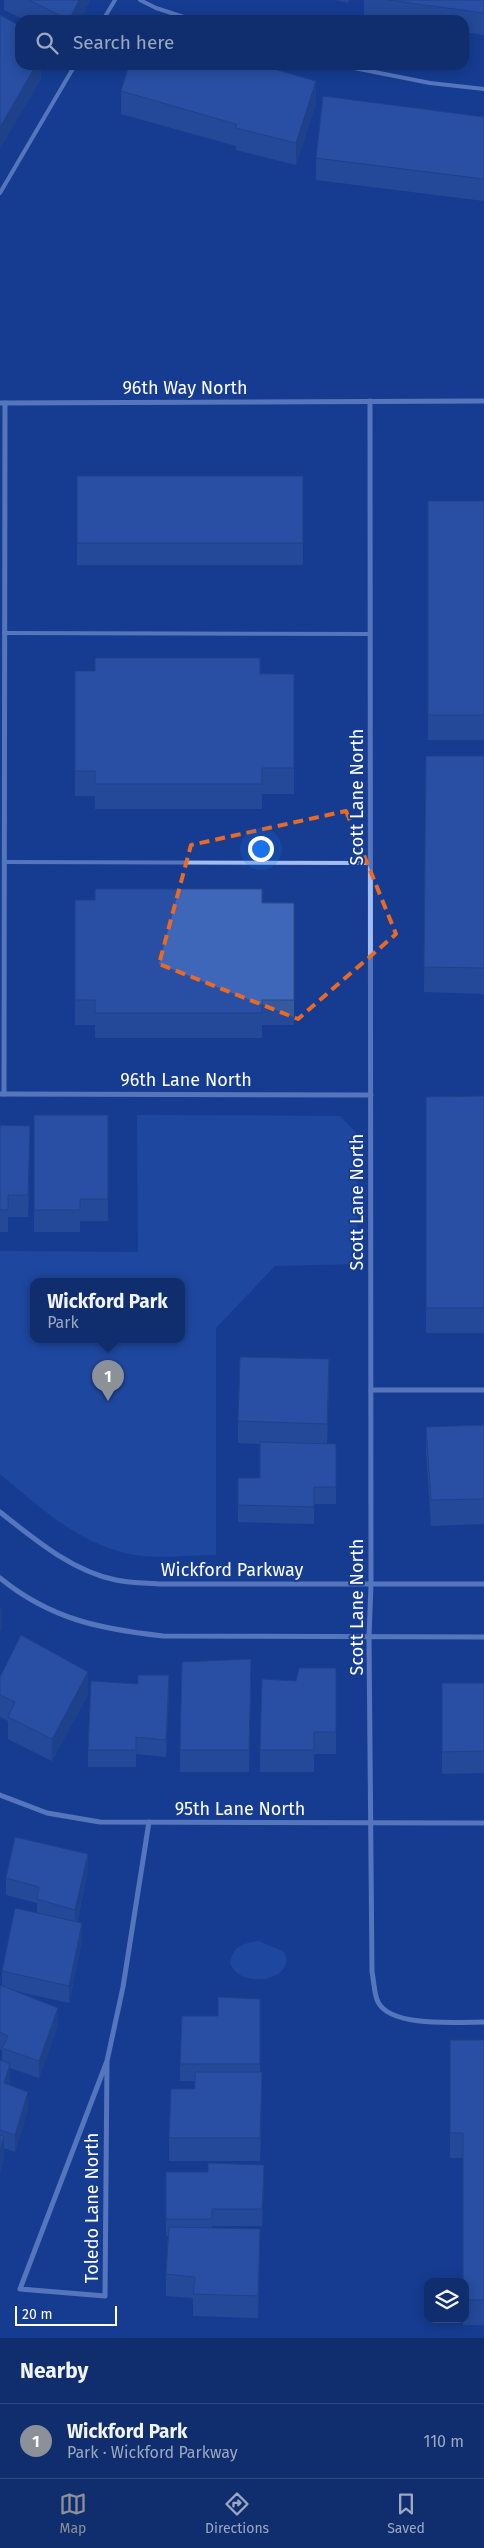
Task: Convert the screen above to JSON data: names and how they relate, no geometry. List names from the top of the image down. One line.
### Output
{"streets":{"street":["96th Way North","Scott Lane North","96th Lane North","Wickford Parkway","95th Lane North","Toledo Lane North"]},"crossings":[["96th Way North","Scott Lane North"],["Scott Lane North","96th Lane North"],["Scott Lane North","Wickford Parkway"],["Scott Lane North","95th Lane North"],["95th Lane North","Toledo Lane North"]],"scale_bar":"20 m","page":{"search":"Search here","popup":["Wickford Park","Park"],"pins":"1","scale":"20 m","heading":"Nearby","list":[{"mark":"1","name":"Wickford Park","note":"Park · Wickford Parkway","value":"110 m"}],"nav":["Map","Directions","Saved"]}}
